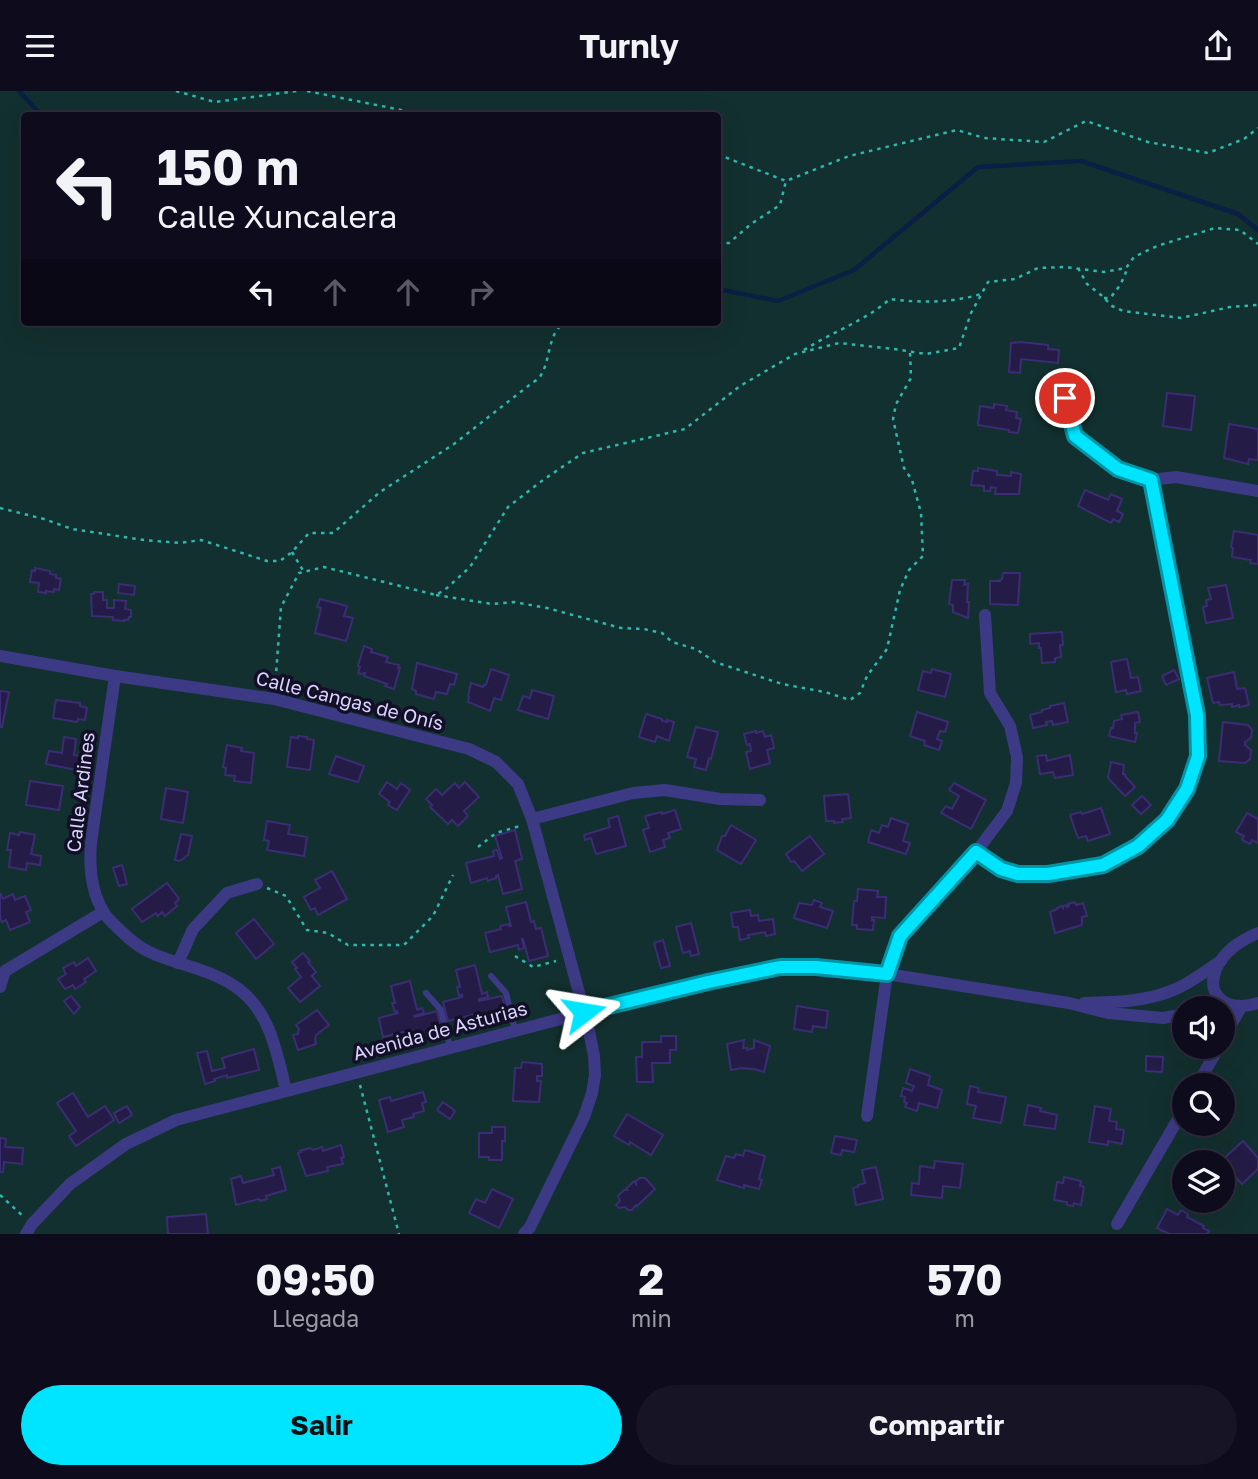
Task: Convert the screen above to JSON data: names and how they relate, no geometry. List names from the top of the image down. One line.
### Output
{"streets":{"street":["Calle Cangas de Onís","Calle Ardines","Avenida de Asturias"]},"crossings":[["Calle Cangas de Onís","Calle Ardines"],["Calle Cangas de Onís","Avenida de Asturias"],["Calle Ardines","Avenida de Asturias"]],"page":{"header":"Turnly","turn":["150 m","Calle Xuncalera"],"eta":["09:50","Llegada","2","min","570","m"],"buttons":["Salir","Compartir"]}}
